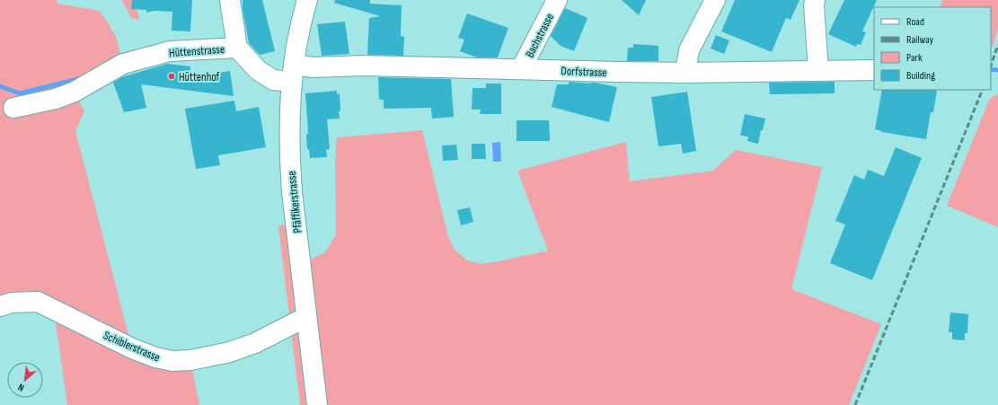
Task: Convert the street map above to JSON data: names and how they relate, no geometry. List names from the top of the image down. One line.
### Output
{"streets":{"street":["Bachstrasse","Hüttenstrasse","Dorfstrasse","Pfäffikerstrasse","Schiblerstrasse"]},"crossings":[["Bachstrasse","Dorfstrasse"],["Hüttenstrasse","Dorfstrasse"],["Hüttenstrasse","Pfäffikerstrasse"],["Dorfstrasse","Pfäffikerstrasse"],["Pfäffikerstrasse","Schiblerstrasse"]],"places":["Hüttenhof"],"legend":["Road","Railway","Park","Building"],"north":"bottom left"}
